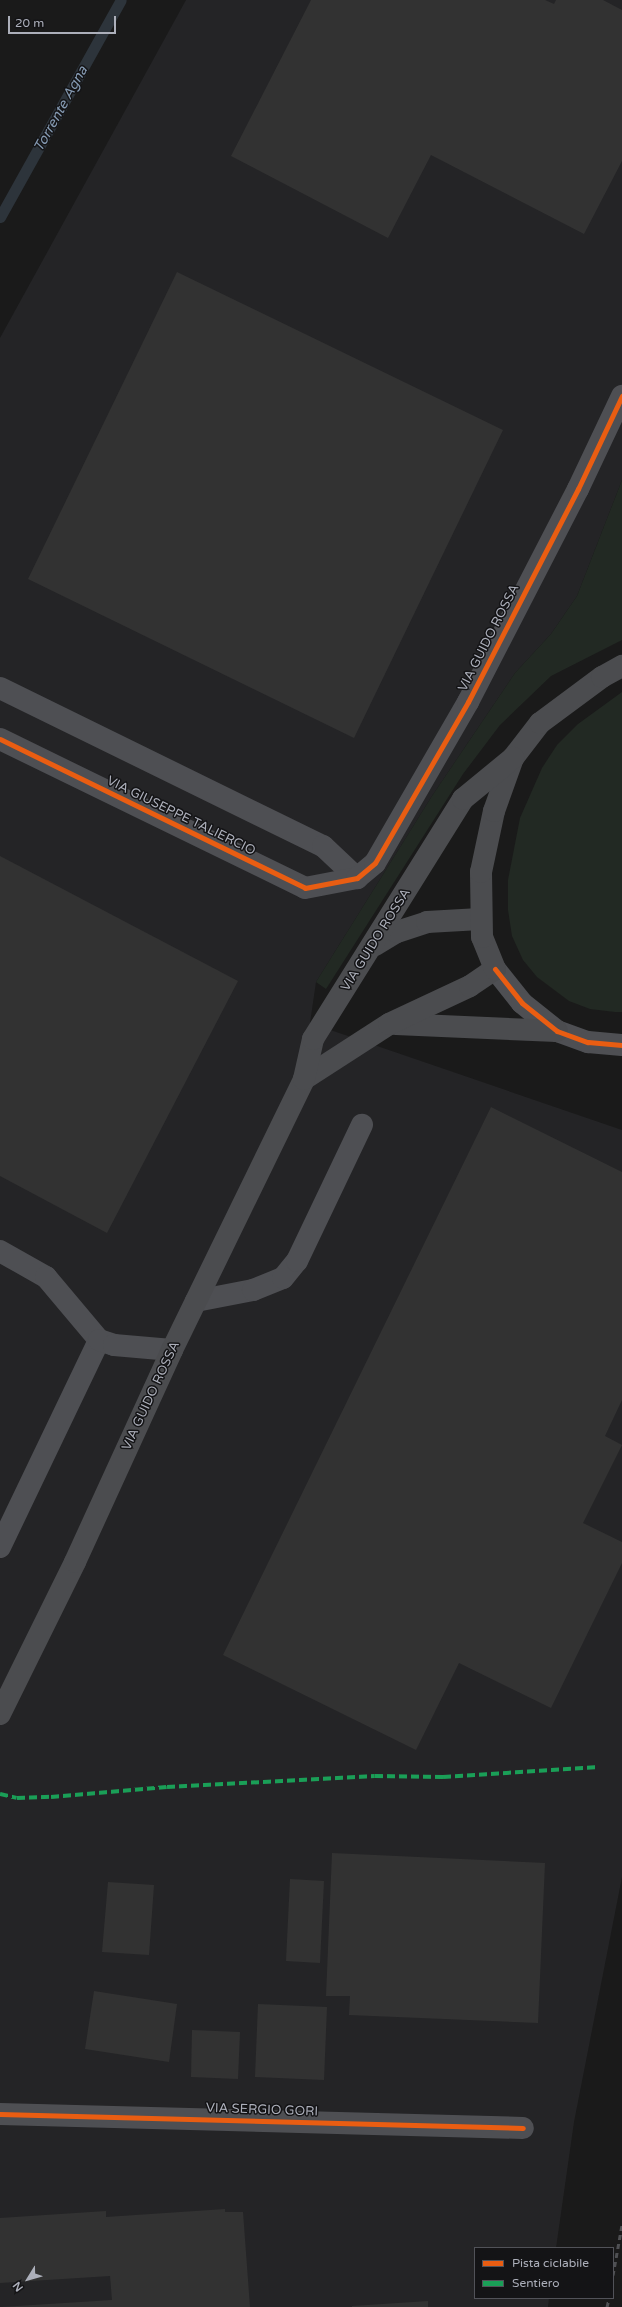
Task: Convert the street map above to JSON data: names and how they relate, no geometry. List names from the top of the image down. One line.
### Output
{"streets":{"main road":["VIA GUIDO ROSSA"],"street":["VIA GIUSEPPE TALIERCIO","VIA SERGIO GORI"]},"crossings":[["VIA GUIDO ROSSA","VIA GIUSEPPE TALIERCIO"]],"water":["Torrente Agna"],"legend":["Pista ciclabile","Sentiero"],"scale_bar":"20 m","north":"bottom left"}
